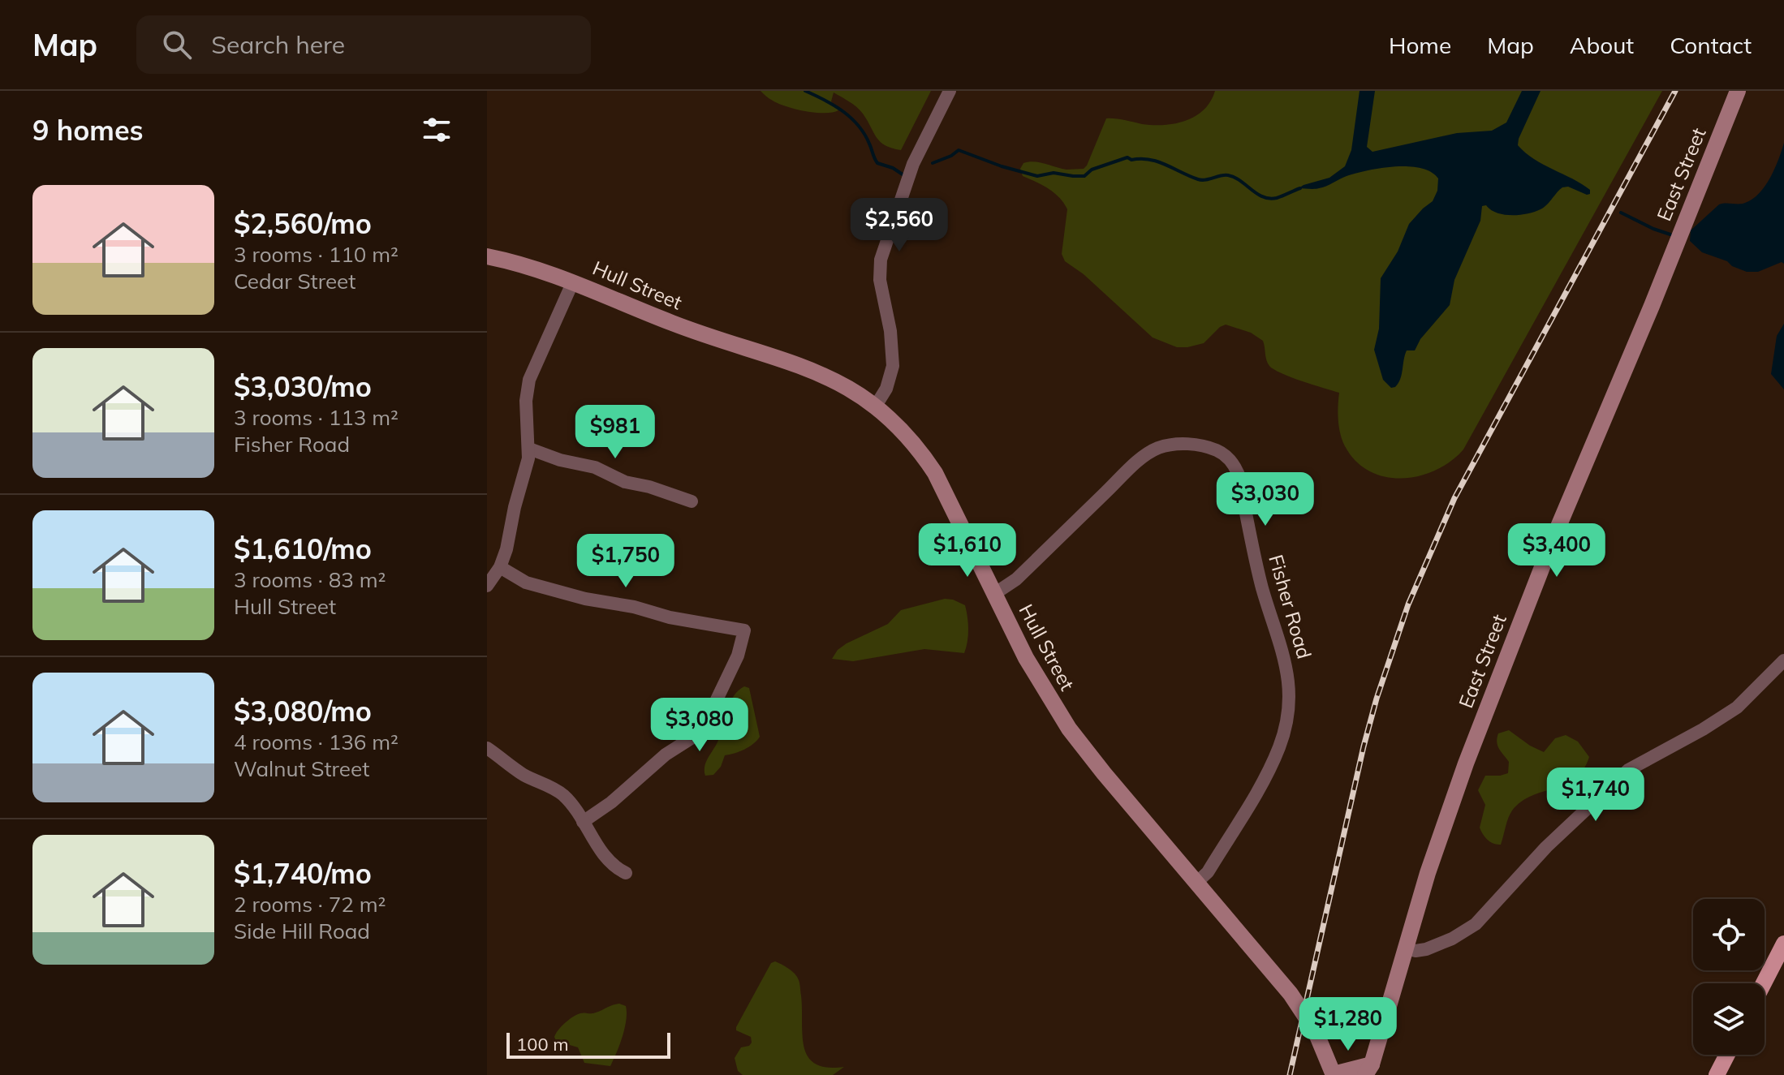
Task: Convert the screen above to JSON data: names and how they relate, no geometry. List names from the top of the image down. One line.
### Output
{"streets":{"main road":["East Street","Hull Street"],"street":["Fisher Road"]},"crossings":[["Hull Street","Fisher Road"]],"scale_bar":"100 m","page":{"header":"Map","search":"Search here","nav":["Home","Map","About","Contact"],"heading":"9 homes","list":[{"name":"$2,560/mo","note":"3 rooms · 110 m² · Cedar Street"},{"name":"$3,030/mo","note":"3 rooms · 113 m² · Fisher Road"},{"name":"$1,610/mo","note":"3 rooms · 83 m² · Hull Street"},{"name":"$3,080/mo","note":"4 rooms · 136 m² · Walnut Street"},{"name":"$1,740/mo","note":"2 rooms · 72 m² · Side Hill Road"}],"price":["$2,560","$981","$3,030","$1,610","$3,400","$1,750","$3,080","$1,740","$1,280"],"scale":"100 m"}}
